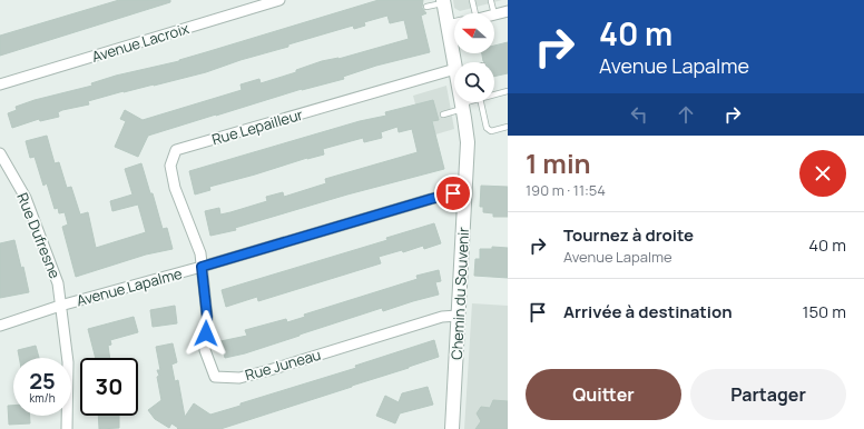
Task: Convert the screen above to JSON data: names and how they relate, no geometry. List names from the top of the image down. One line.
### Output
{"streets":{"street":["Avenue Lacroix","Rue Lepailleur","Rue Dufresne","Avenue Lapalme","Chemin du Souvenir","Rue Juneau"]},"crossings":[["Rue Lepailleur","Avenue Lapalme"],["Rue Lepailleur","Rue Juneau"],["Rue Dufresne","Avenue Lapalme"],["Avenue Lapalme","Chemin du Souvenir"],["Avenue Lapalme","Rue Juneau"],["Chemin du Souvenir","Rue Juneau"]],"north":"left","page":{"turn":["40 m","Avenue Lapalme"],"heading":["1 min","190 m · 11:54"],"list":[{"name":"Tournez à droite","note":"Avenue Lapalme","value":"40 m"},{"name":"Arrivée à destination","value":"150 m"}],"speed":"25 km/h","limit":"30","buttons":["Quitter","Partager"]}}
